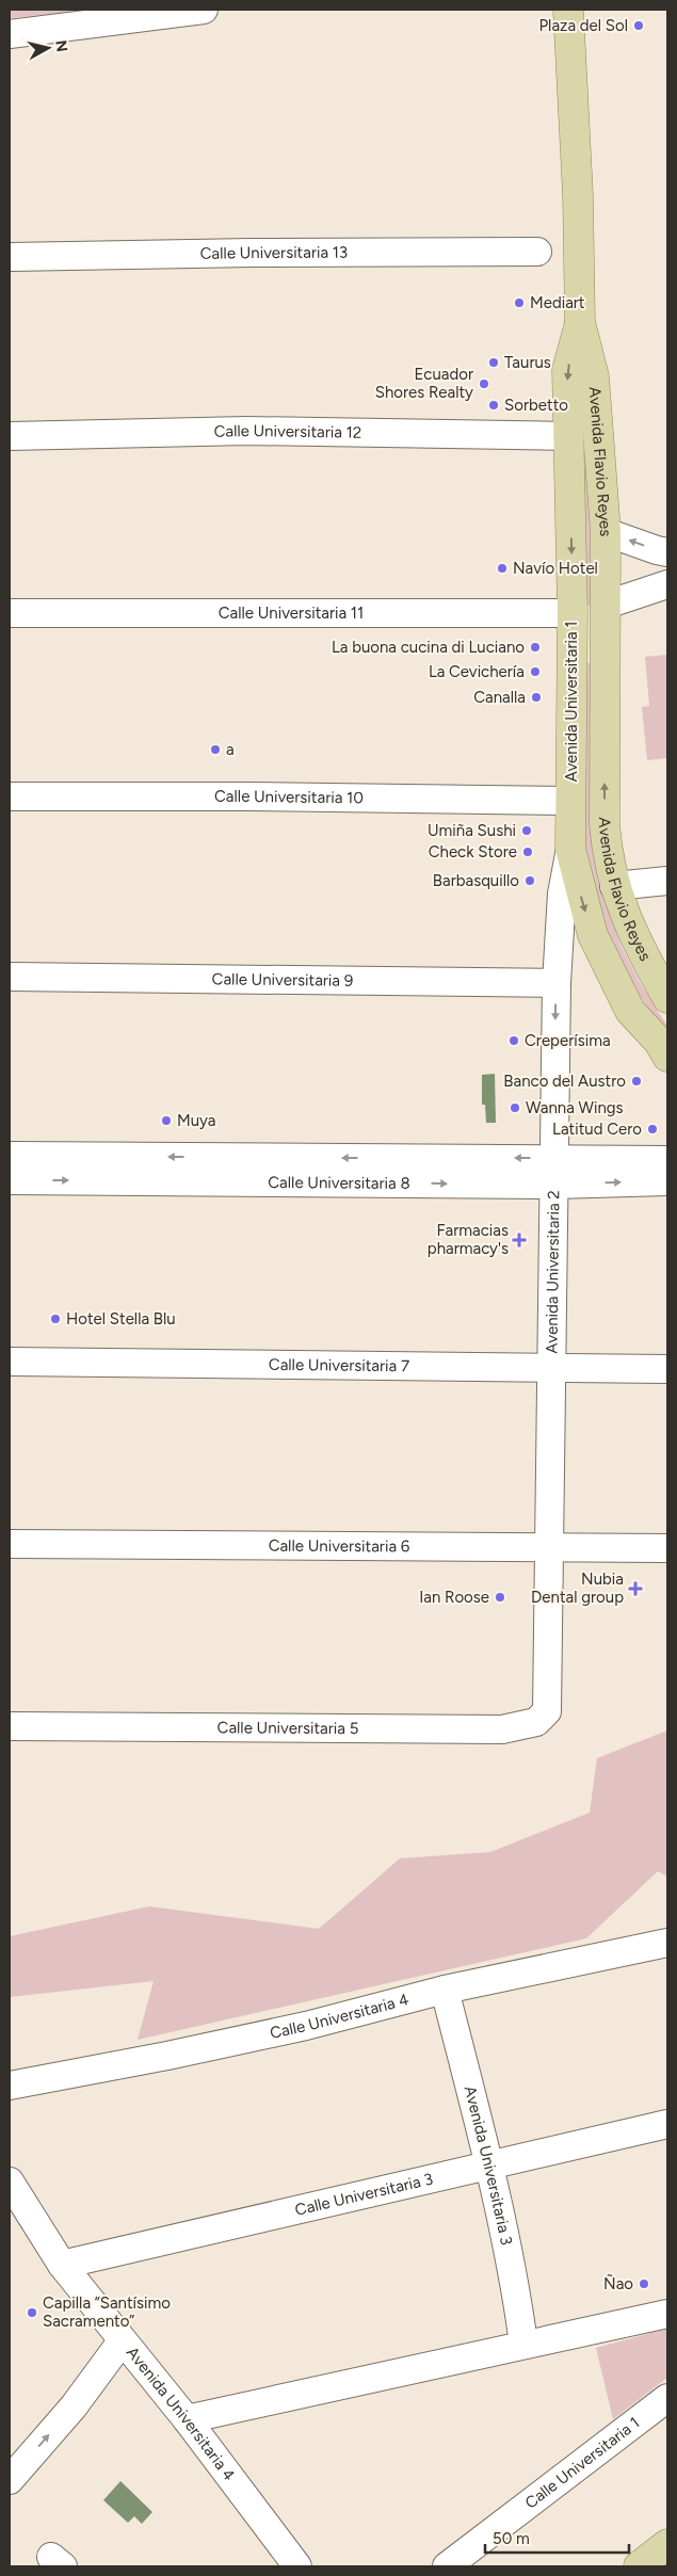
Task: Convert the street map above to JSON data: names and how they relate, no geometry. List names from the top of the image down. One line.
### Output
{"streets":{"main road":["Avenida Flavio Reyes","Avenida Universitaria 1"],"street":["Calle Universitaria 13","Calle Universitaria 12","Calle Universitaria 11","Calle Universitaria 10","Calle Universitaria 9","Calle Universitaria 8","Avenida Universitaria 2","Calle Universitaria 7","Calle Universitaria 6","Calle Universitaria 5","Calle Universitaria 4","Avenida Universitaria 3","Calle Universitaria 3","Avenida Universitaria 4","Calle Universitaria 1"]},"crossings":[["Calle Universitaria 12","Avenida Universitaria 1"],["Avenida Flavio Reyes","Avenida Universitaria 1"],["Calle Universitaria 11","Avenida Universitaria 1"],["Avenida Universitaria 1","Calle Universitaria 10"],["Avenida Universitaria 1","Avenida Universitaria 2"],["Calle Universitaria 9","Avenida Universitaria 2"],["Calle Universitaria 8","Avenida Universitaria 2"],["Avenida Universitaria 2","Calle Universitaria 7"],["Avenida Universitaria 2","Calle Universitaria 6"],["Avenida Universitaria 2","Calle Universitaria 5"],["Calle Universitaria 4","Avenida Universitaria 3"],["Avenida Universitaria 3","Calle Universitaria 3"],["Calle Universitaria 3","Avenida Universitaria 4"]],"one_way":["Avenida Universitaria 1"],"places":{"other":["Plaza del Sol","Mediart","Taurus","Ecuador Shores Realty","Sorbetto","Navío Hotel","La buona cucina di Luciano","La Cevichería","Canalla","a","Umiña Sushi","Check Store","Barbasquillo","Creperísima","Banco del Austro","Wanna Wings","Muya","Latitud Cero","Hotel Stella Blu","Ian Roose","Ñao","Capilla “Santísimo Sacramento”"],"health":["Farmacias pharmacy's","Nubia Dental group"]},"scale_bar":"50 m","north":"right"}
